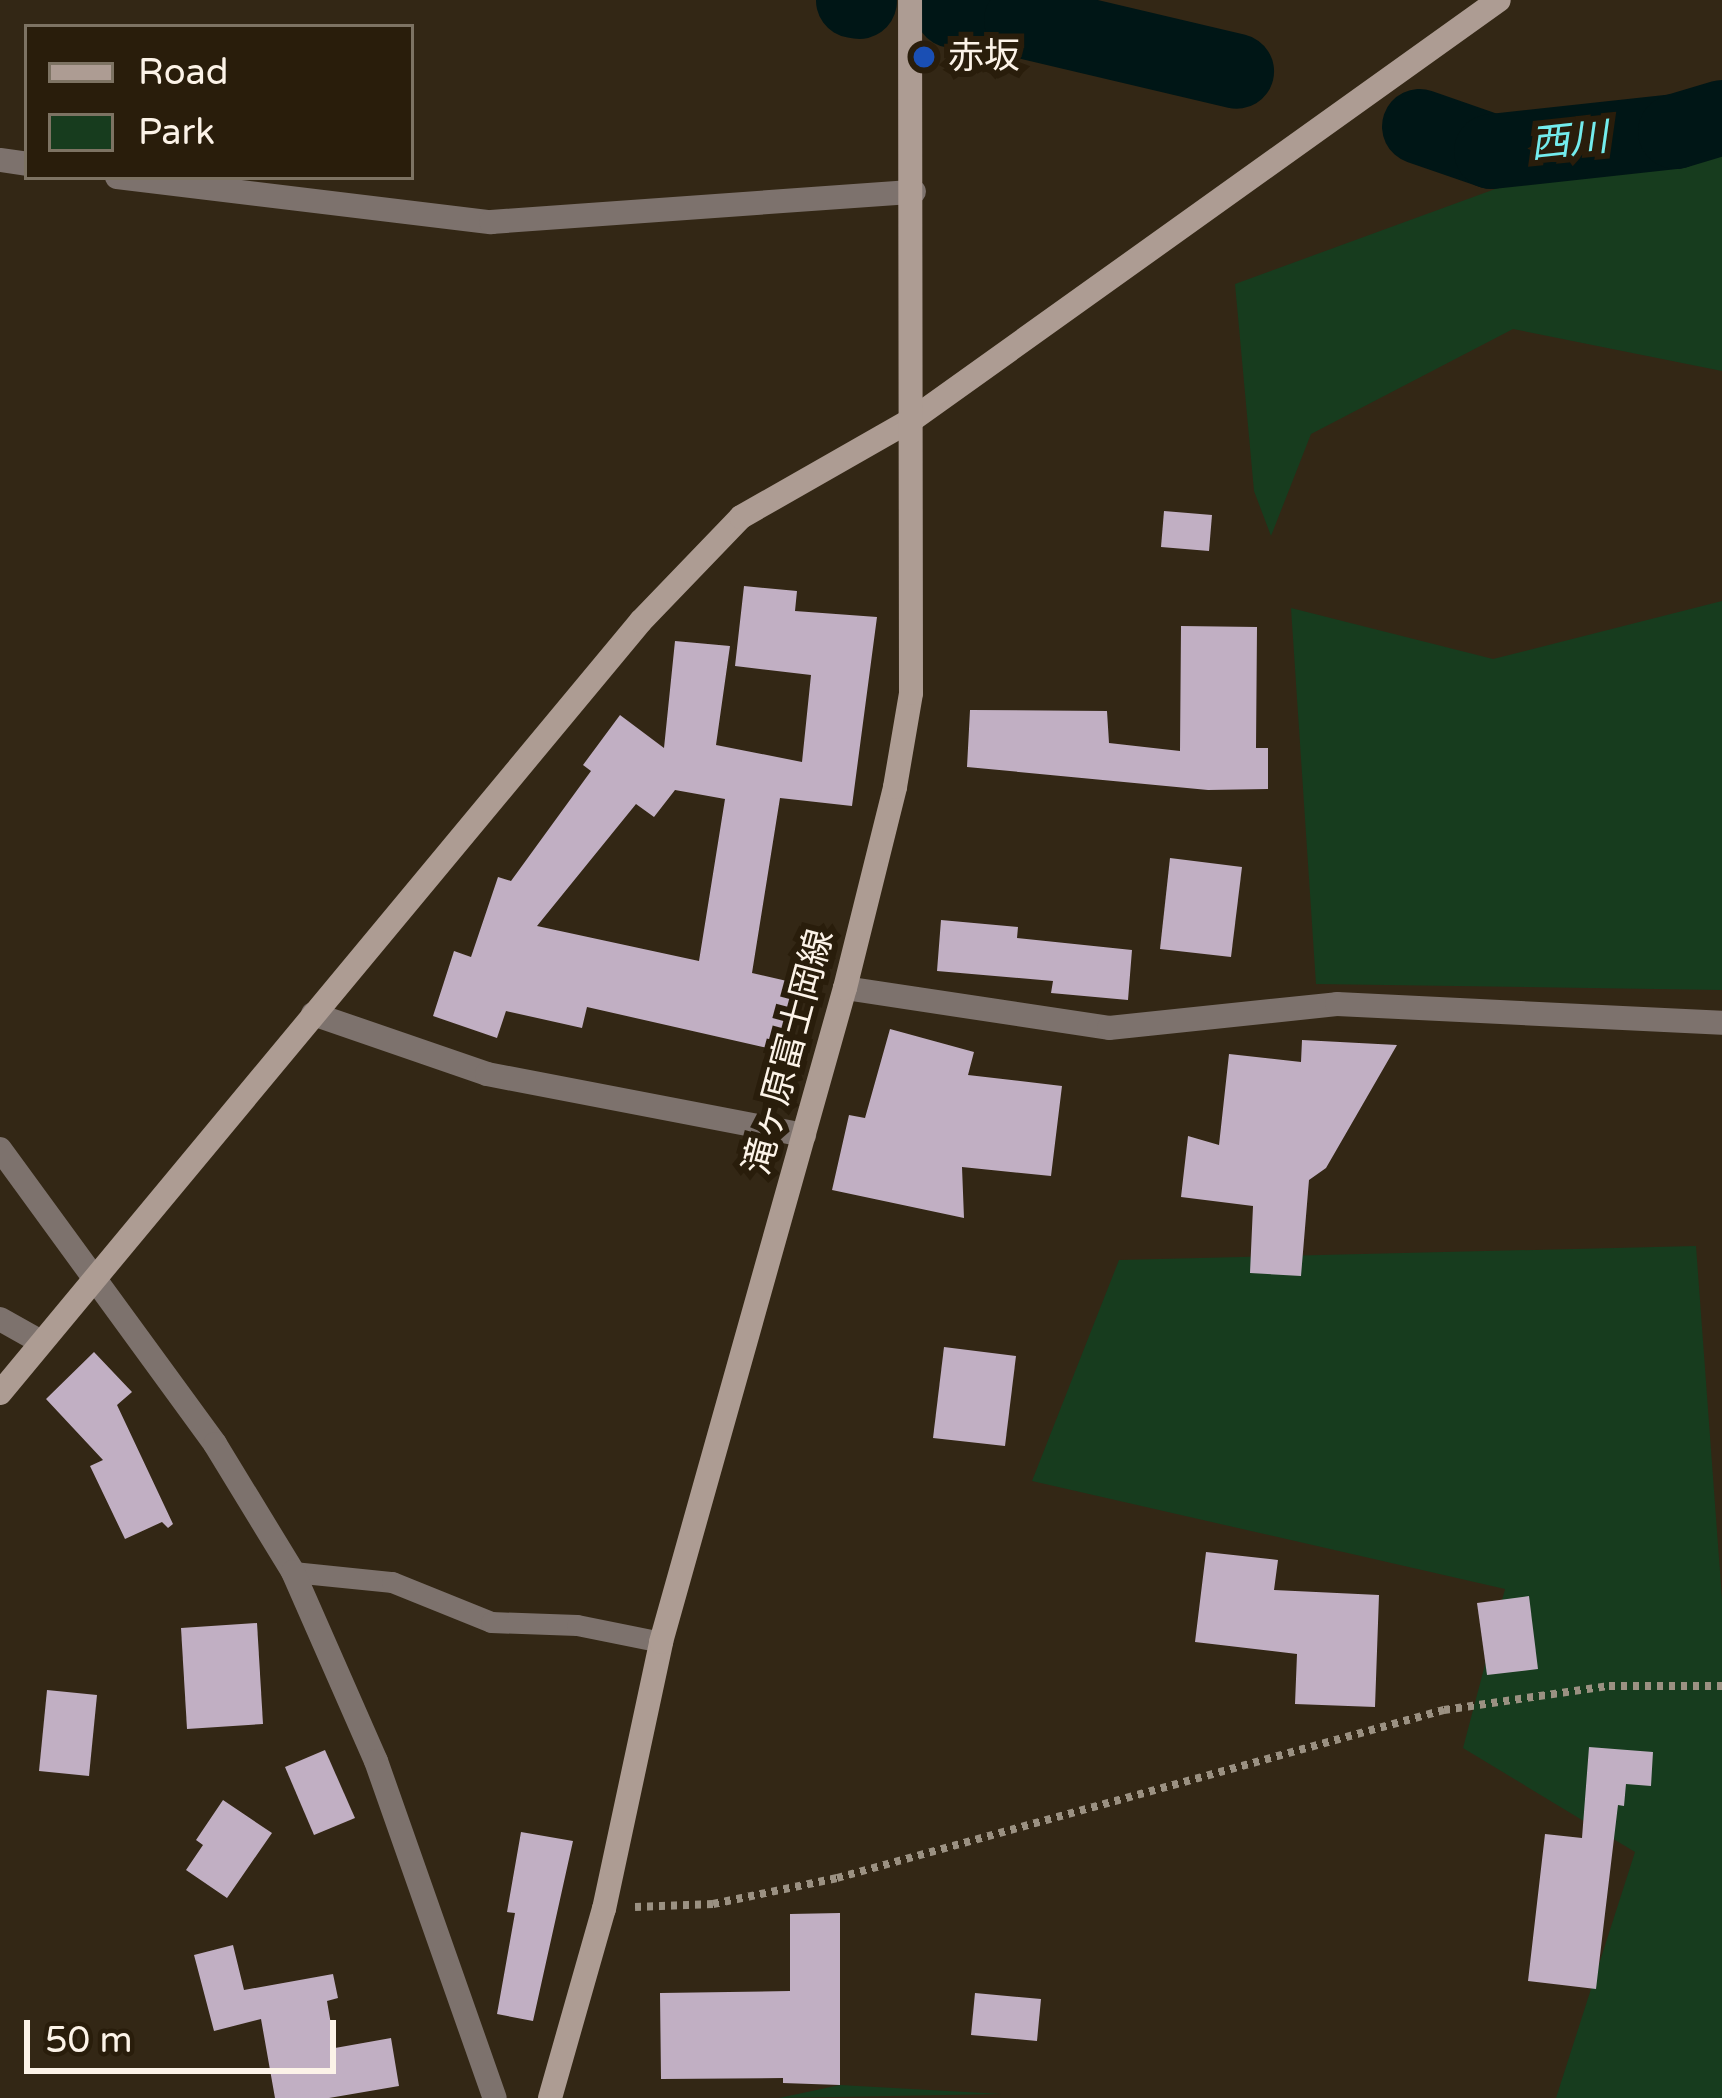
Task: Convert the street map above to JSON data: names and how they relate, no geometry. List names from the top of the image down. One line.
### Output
{"streets":{"main road":["滝ヶ原富士岡線"]},"water":["西川"],"places":["赤坂"],"legend":["Road","Park"],"scale_bar":"50 m"}
